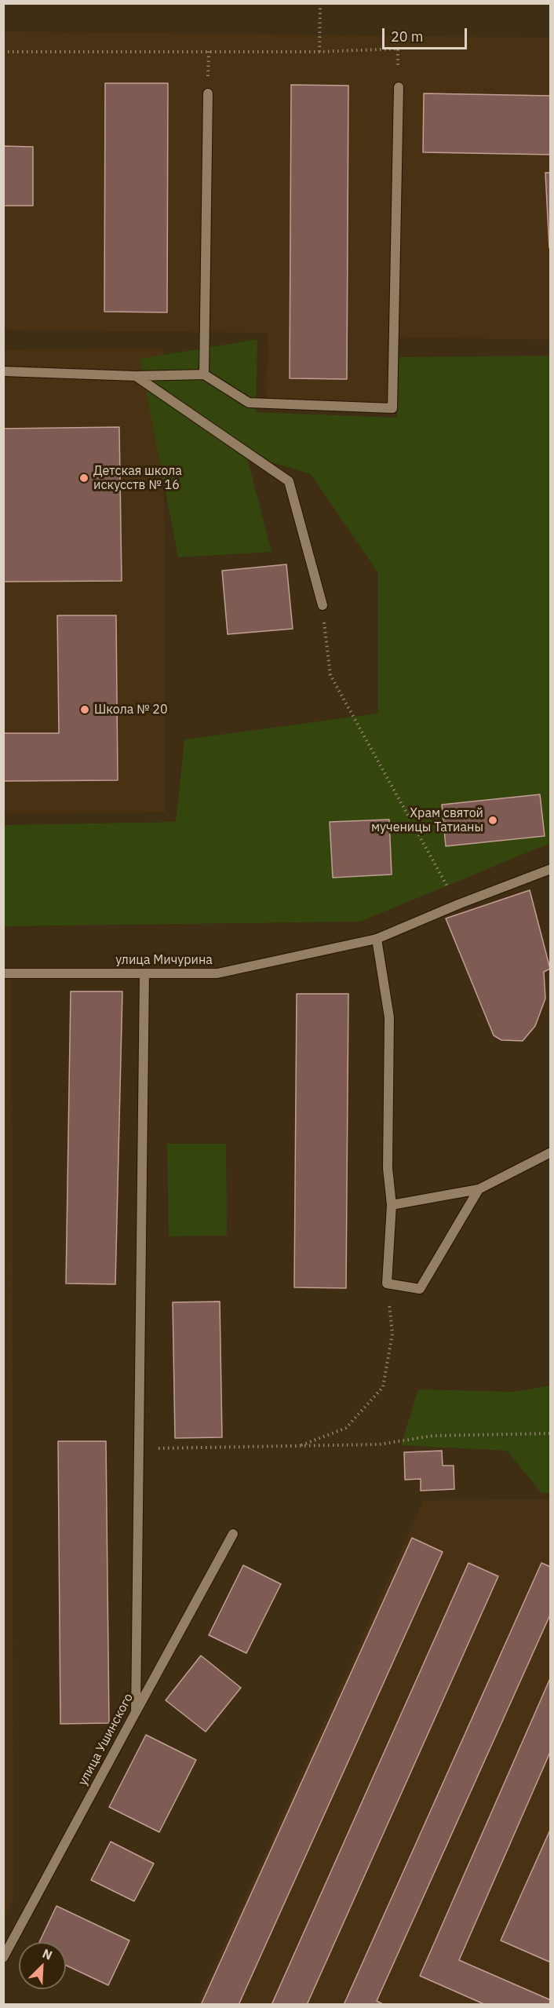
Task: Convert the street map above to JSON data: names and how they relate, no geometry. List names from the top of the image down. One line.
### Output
{"streets":{"street":["улица Мичурина","улица Ушинского"]},"places":["Детская школа искусств № 16","Школа № 20","Храм святой мученицы Татианы"],"scale_bar":"20 m","north":"top right"}
